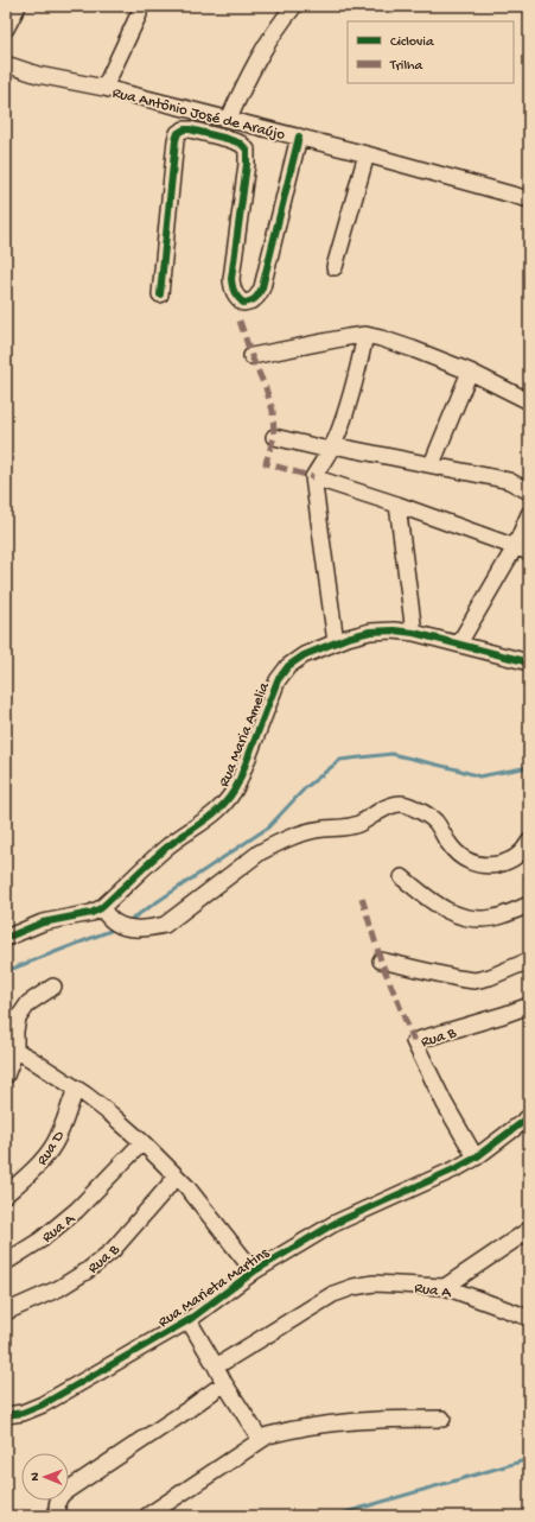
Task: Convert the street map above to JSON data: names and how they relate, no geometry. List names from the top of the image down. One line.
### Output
{"streets":{"street":["Rua Antônio José de Araújo","Rua Maria Amelia","Rua B","Rua D","Rua A","Rua Marieta Martins"]},"crossings":[["Rua B","Rua Marieta Martins"]],"legend":["Ciclovia","Trilha"],"north":"left"}
